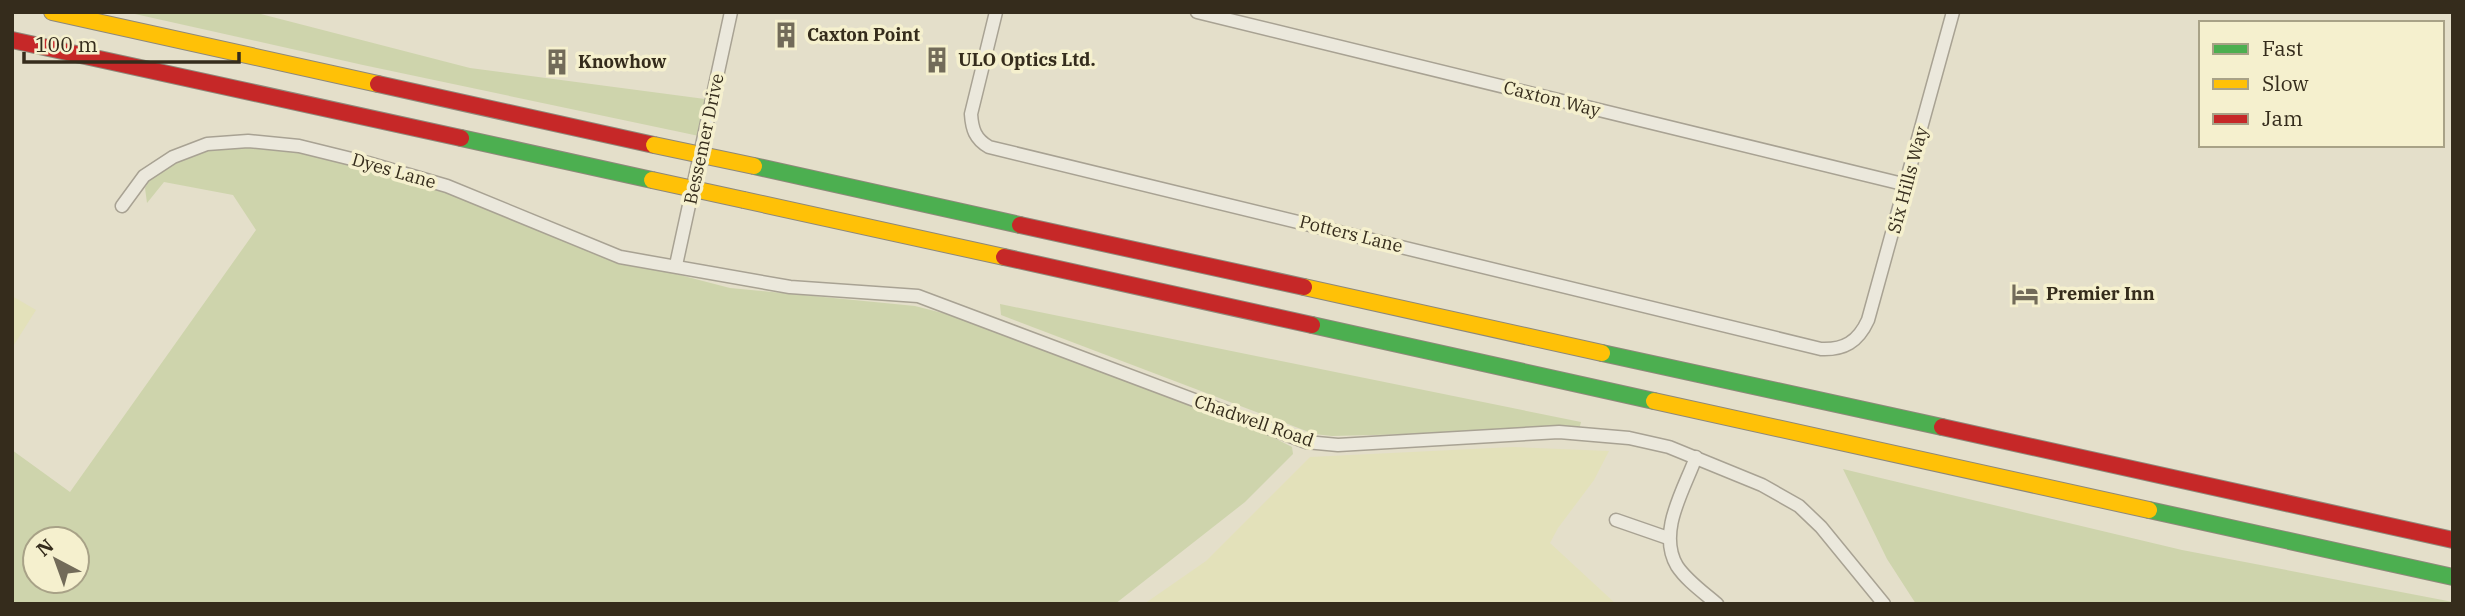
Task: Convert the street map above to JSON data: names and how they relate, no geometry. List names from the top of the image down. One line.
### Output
{"streets":{"street":["Caxton Way","Bessemer Drive","Dyes Lane","Six Hills Way","Potters Lane","Chadwell Road"]},"crossings":[["Caxton Way","Six Hills Way"],["Bessemer Drive","Dyes Lane"],["Bessemer Drive","Chadwell Road"],["Dyes Lane","Chadwell Road"],["Six Hills Way","Potters Lane"]],"places":{"building":["Caxton Point","ULO Optics Ltd.","Knowhow"],"hotel":["Premier Inn"]},"legend":["Fast","Slow","Jam"],"scale_bar":"100 m","north":"top left"}
